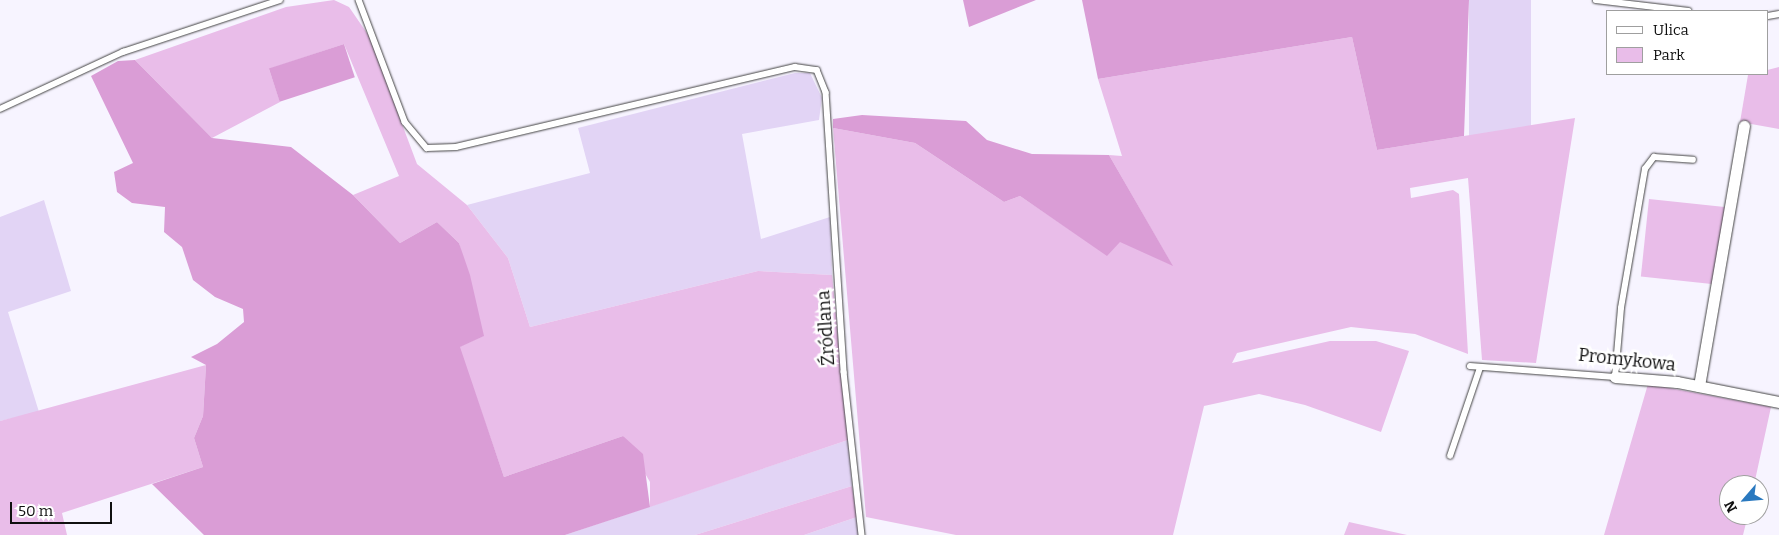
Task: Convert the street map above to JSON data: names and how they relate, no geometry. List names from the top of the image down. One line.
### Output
{"streets":{"street":["Promykowa"],"lane":["Źródlana"]},"legend":["Ulica","Park"],"scale_bar":"50 m","north":"bottom left"}
